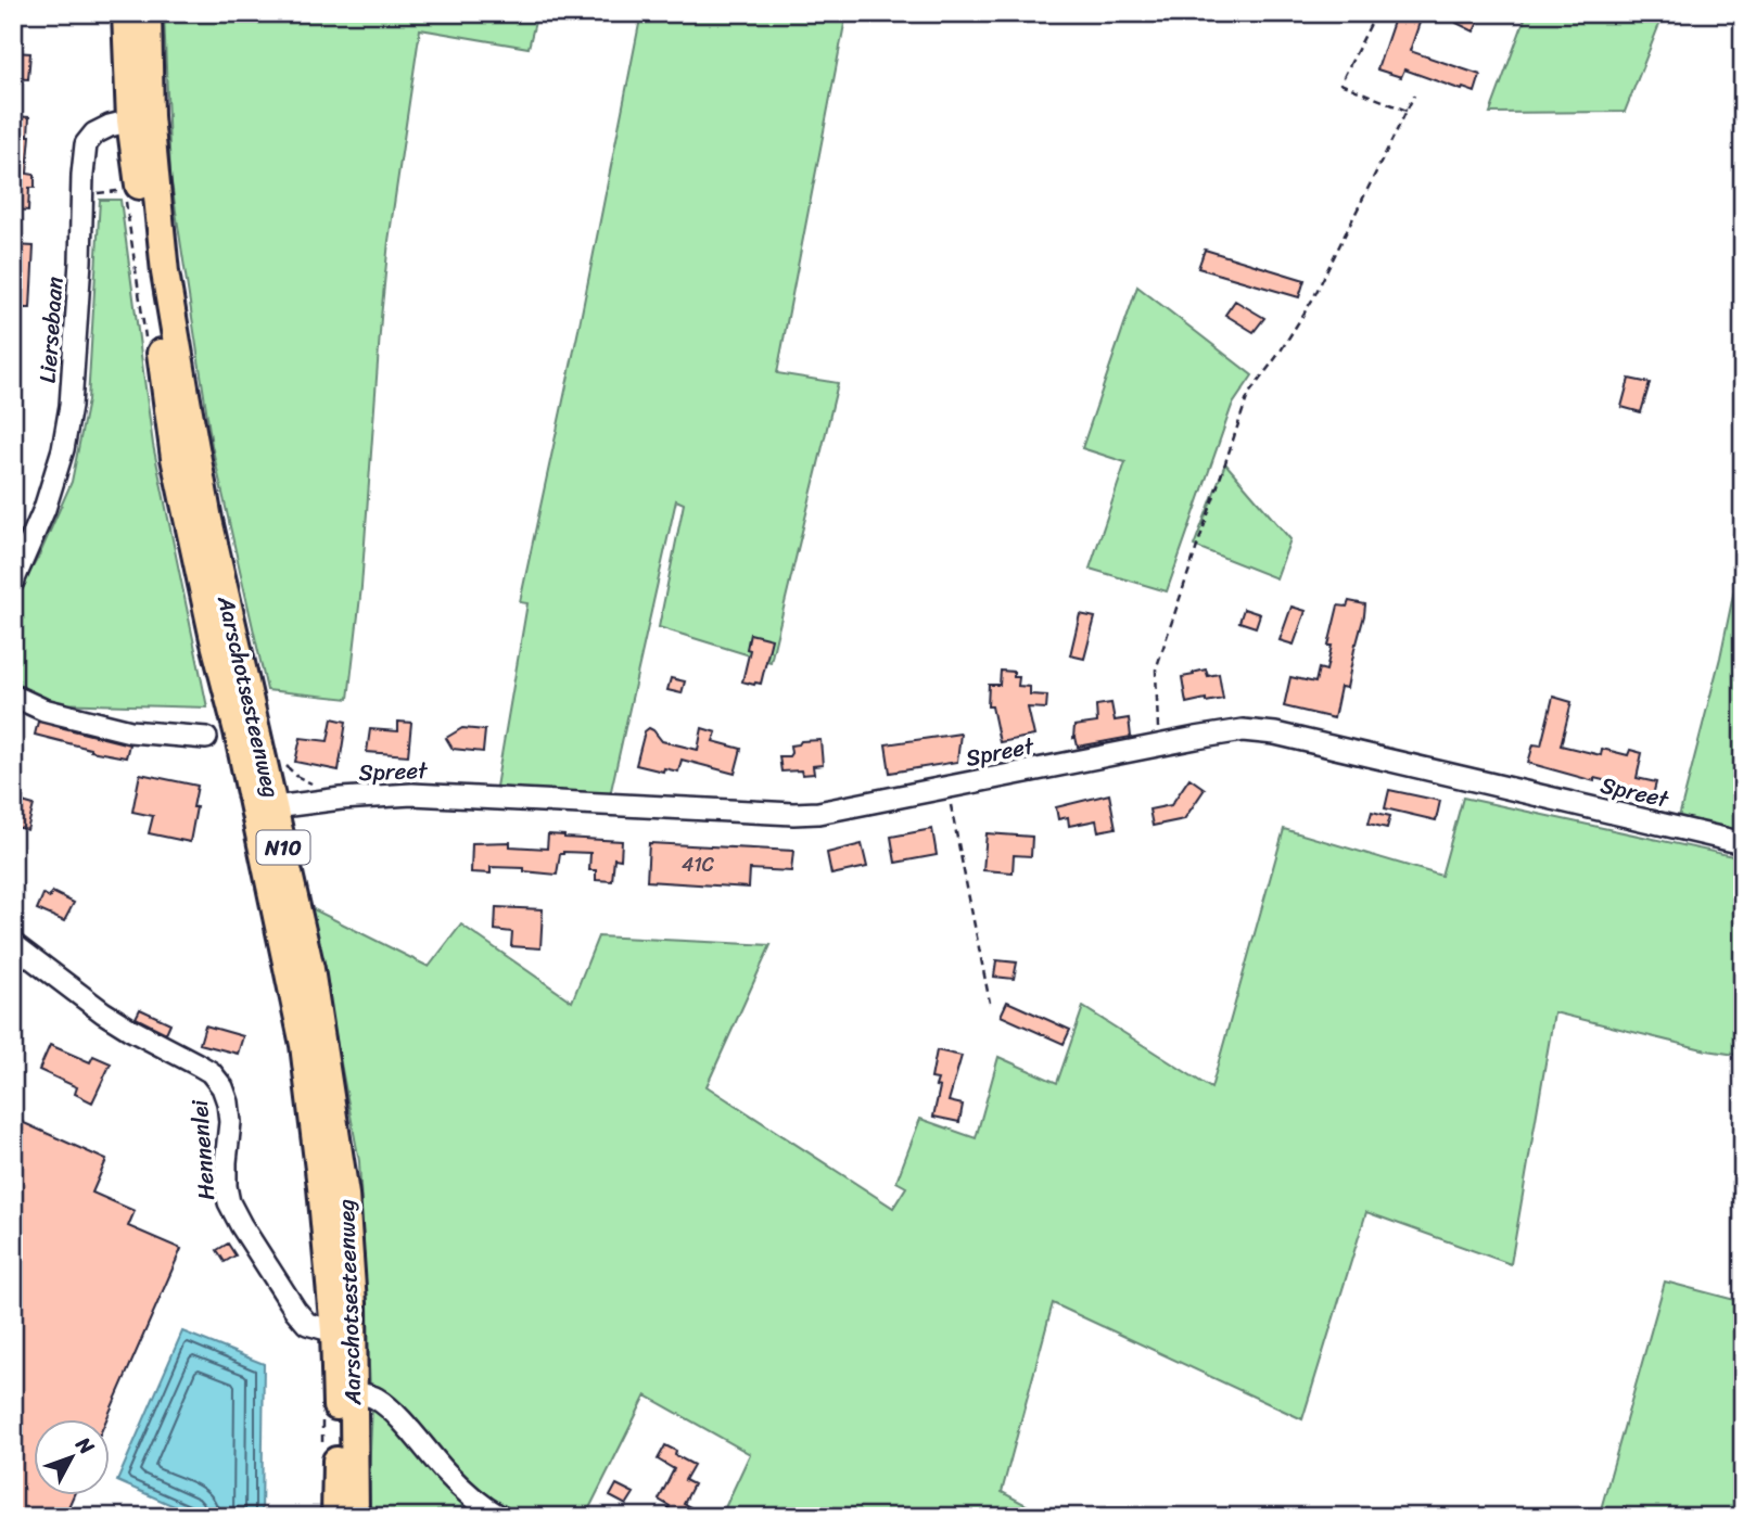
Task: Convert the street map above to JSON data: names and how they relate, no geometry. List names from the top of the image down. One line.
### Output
{"streets":{"main road":["Aarschotsesteenweg","N10"],"street":["Liersebaan","Spreet","Hennenlei"]},"crossings":[["Liersebaan","Aarschotsesteenweg"],["Aarschotsesteenweg","Spreet"],["Aarschotsesteenweg","Hennenlei"]],"house_numbers":["41C"],"north":"top right"}
